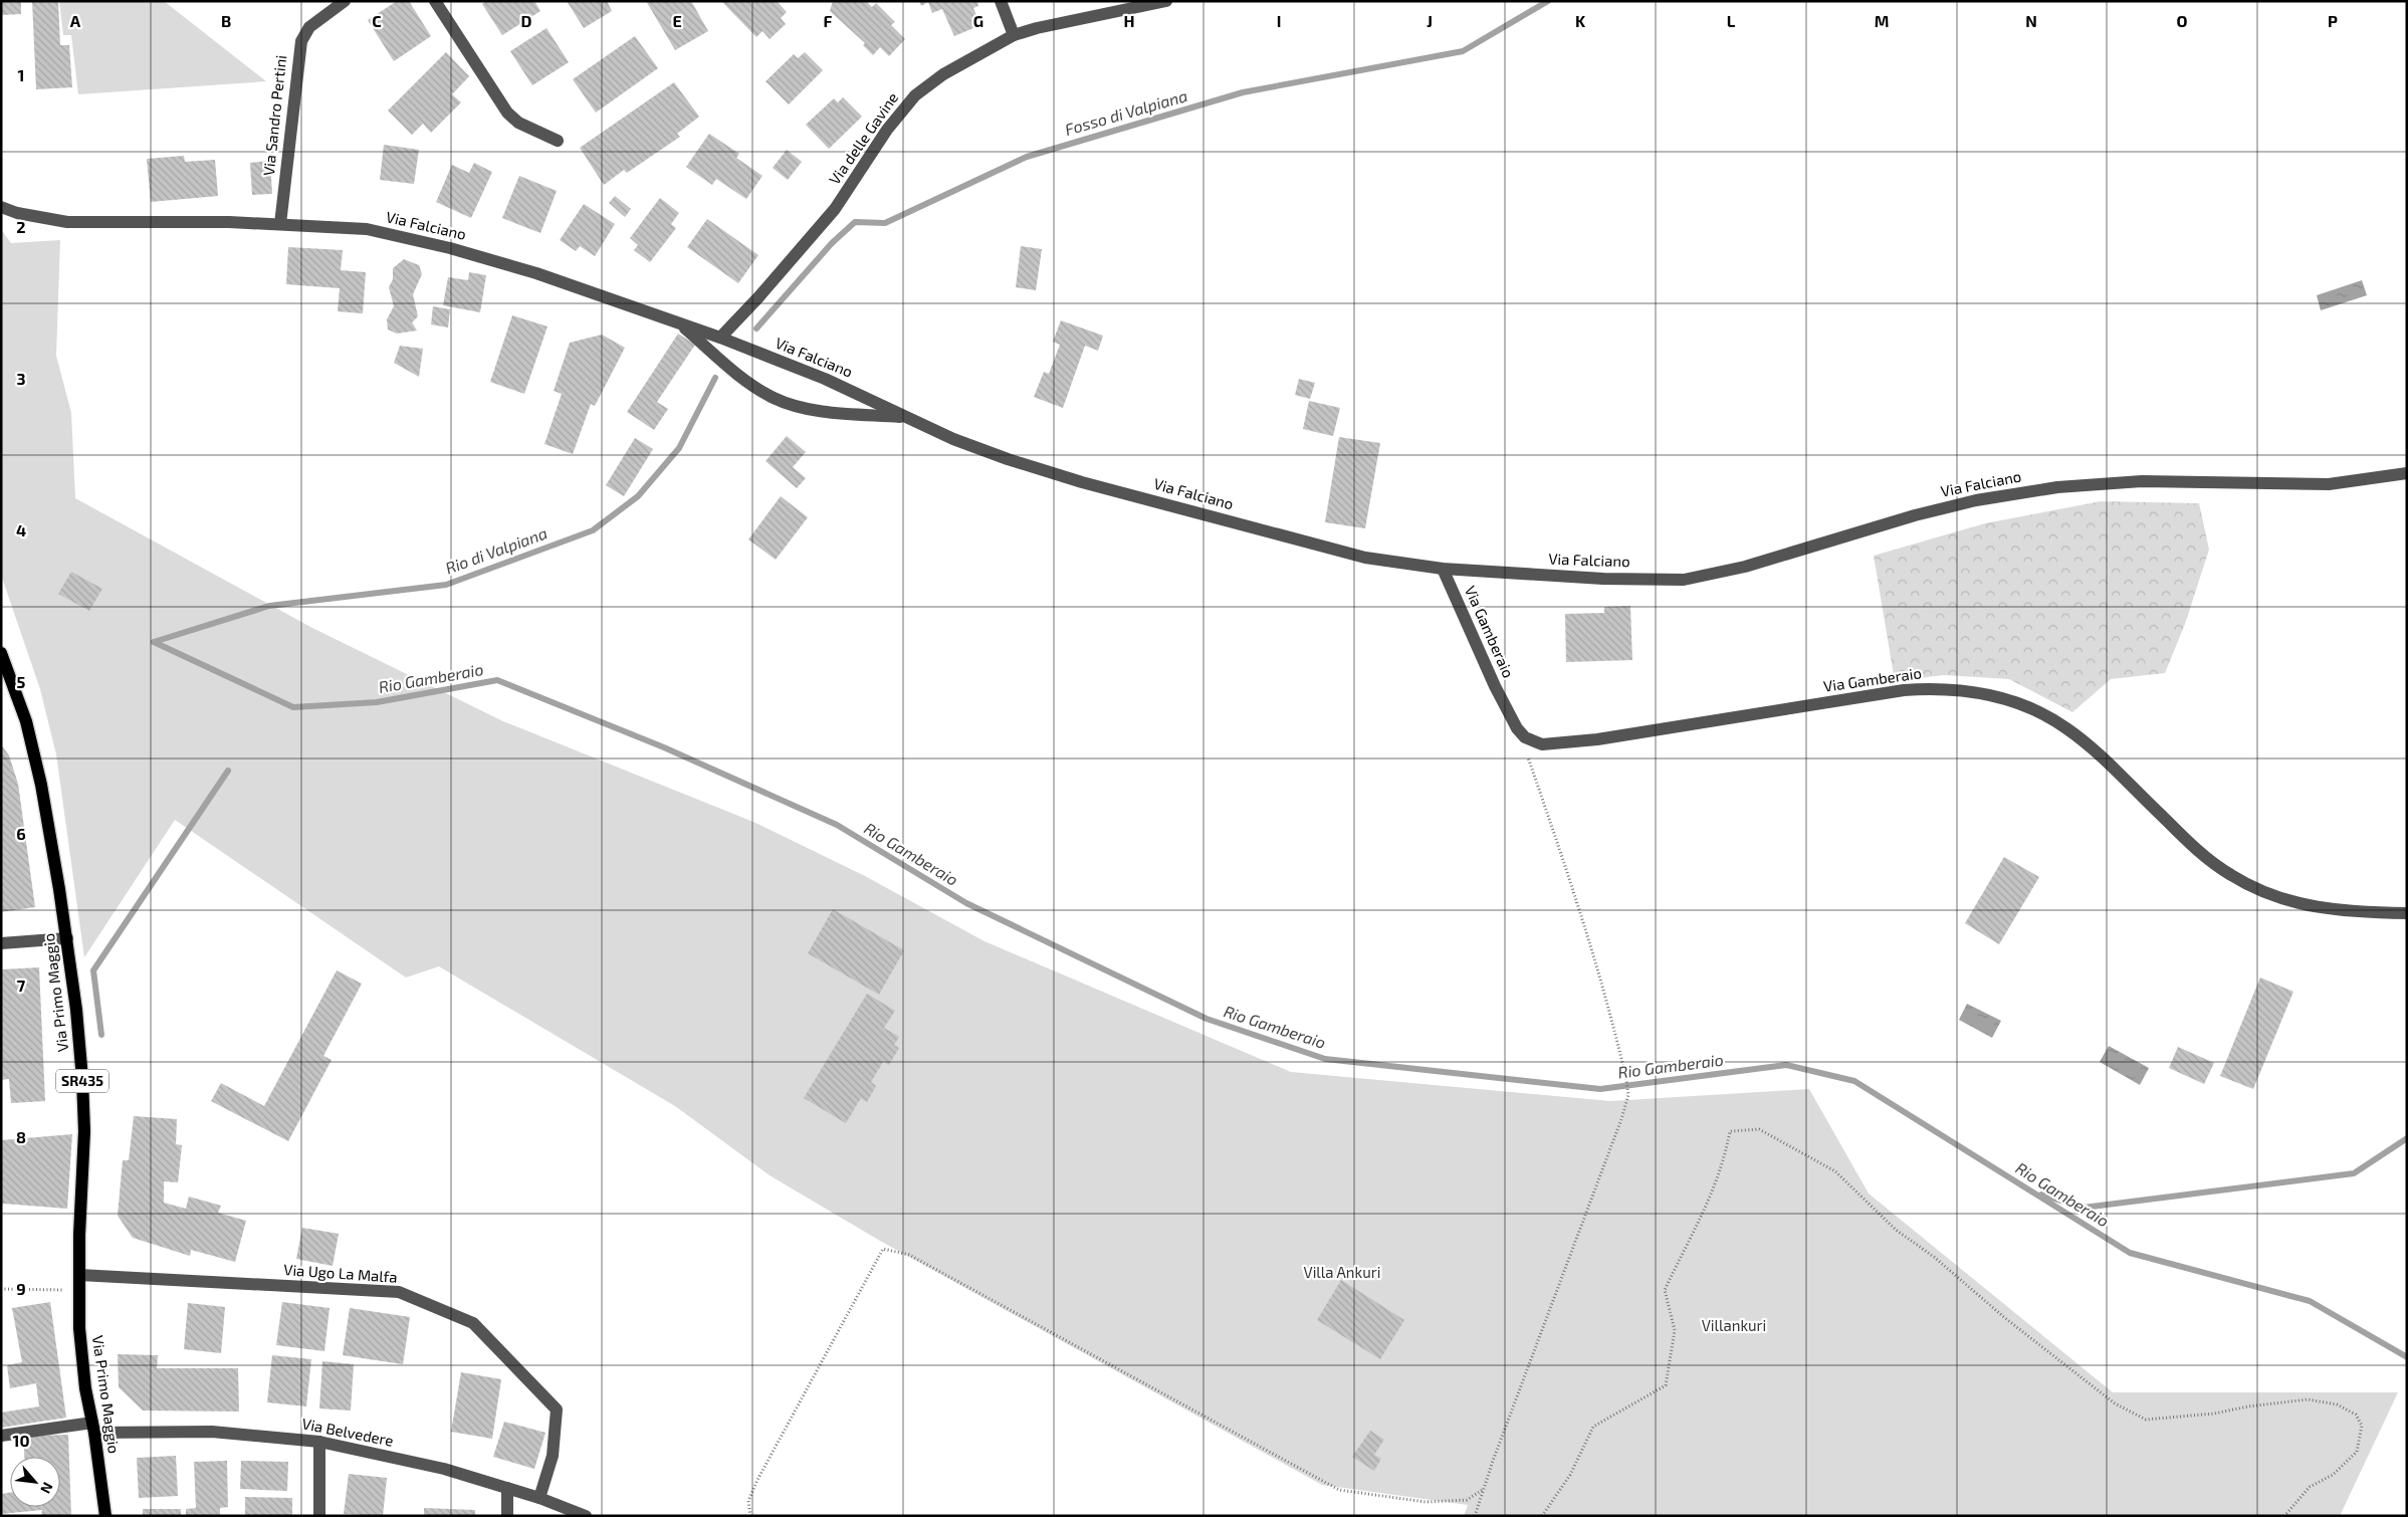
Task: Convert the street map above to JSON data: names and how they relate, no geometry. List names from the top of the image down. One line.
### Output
{"streets":{"main road":["Via Primo Maggio","SR435"],"street":["Via Sandro Pertini","Via delle Gavine","Via Falciano","Via Gamberaio","Via Ugo La Malfa","Via Belvedere"]},"crossings":[["Via Sandro Pertini","Via Falciano"],["Via delle Gavine","Via Falciano"],["Via Falciano","Via Gamberaio"],["Via Primo Maggio","Via Ugo La Malfa"],["Via Primo Maggio","Via Belvedere"],["Via Ugo La Malfa","Via Belvedere"]],"water":["Fosso di Valpiana","Rio di Valpiana","Rio Gamberaio"],"parks":["Villa Ankuri","Villankuri"],"north":"bottom right","grid":{"columns":["A","B","C","D","E","F","G","H","I","J","K","L","M","N","O","P"],"rows":["1","2","3","4","5","6","7","8","9","10"]}}
